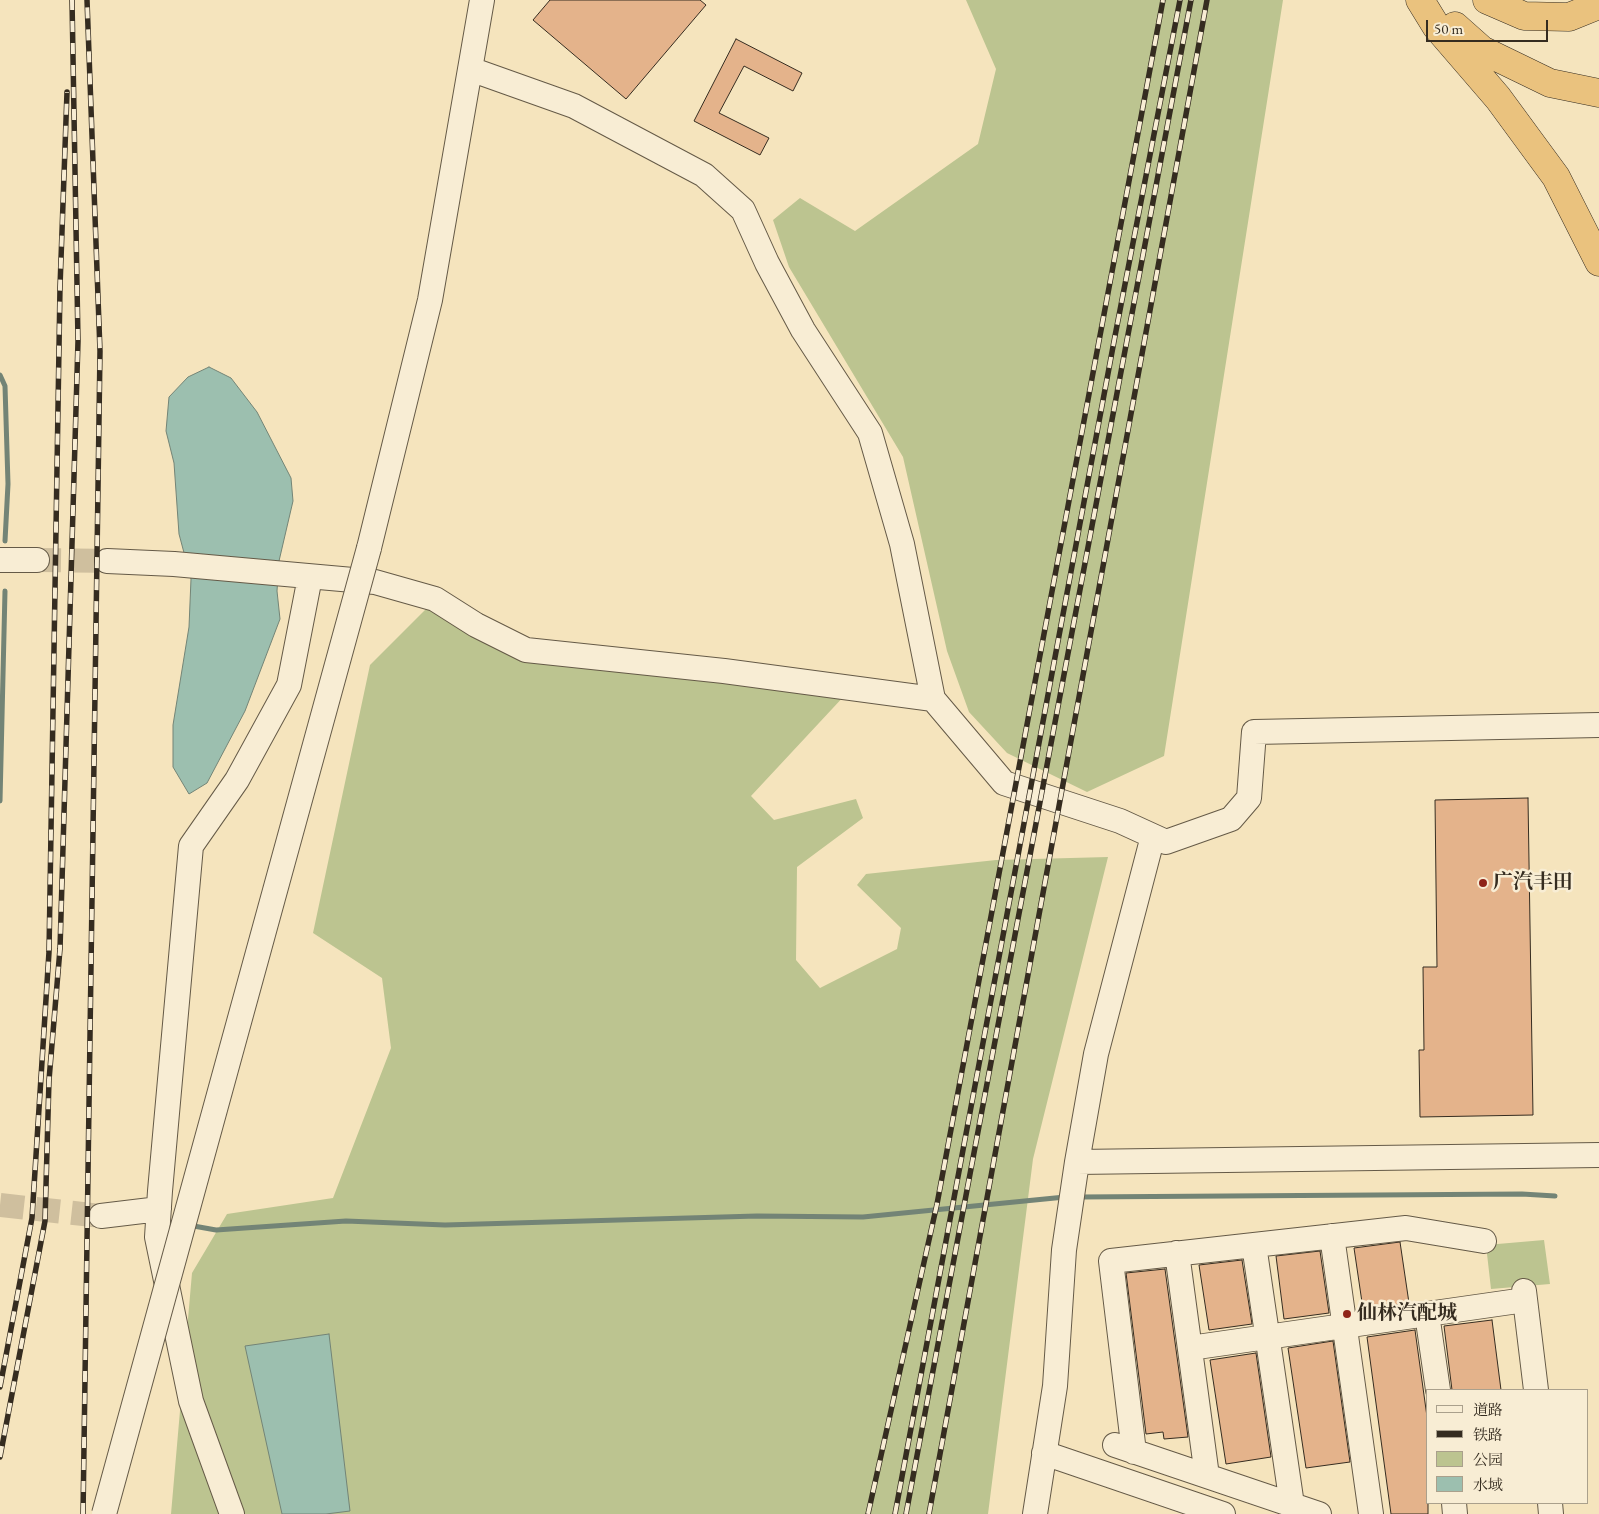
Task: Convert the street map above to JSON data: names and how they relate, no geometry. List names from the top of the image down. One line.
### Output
{"places":["广汽丰田","仙林汽配城"],"legend":["道路","铁路","公园","水域"],"scale_bar":"50 m"}
